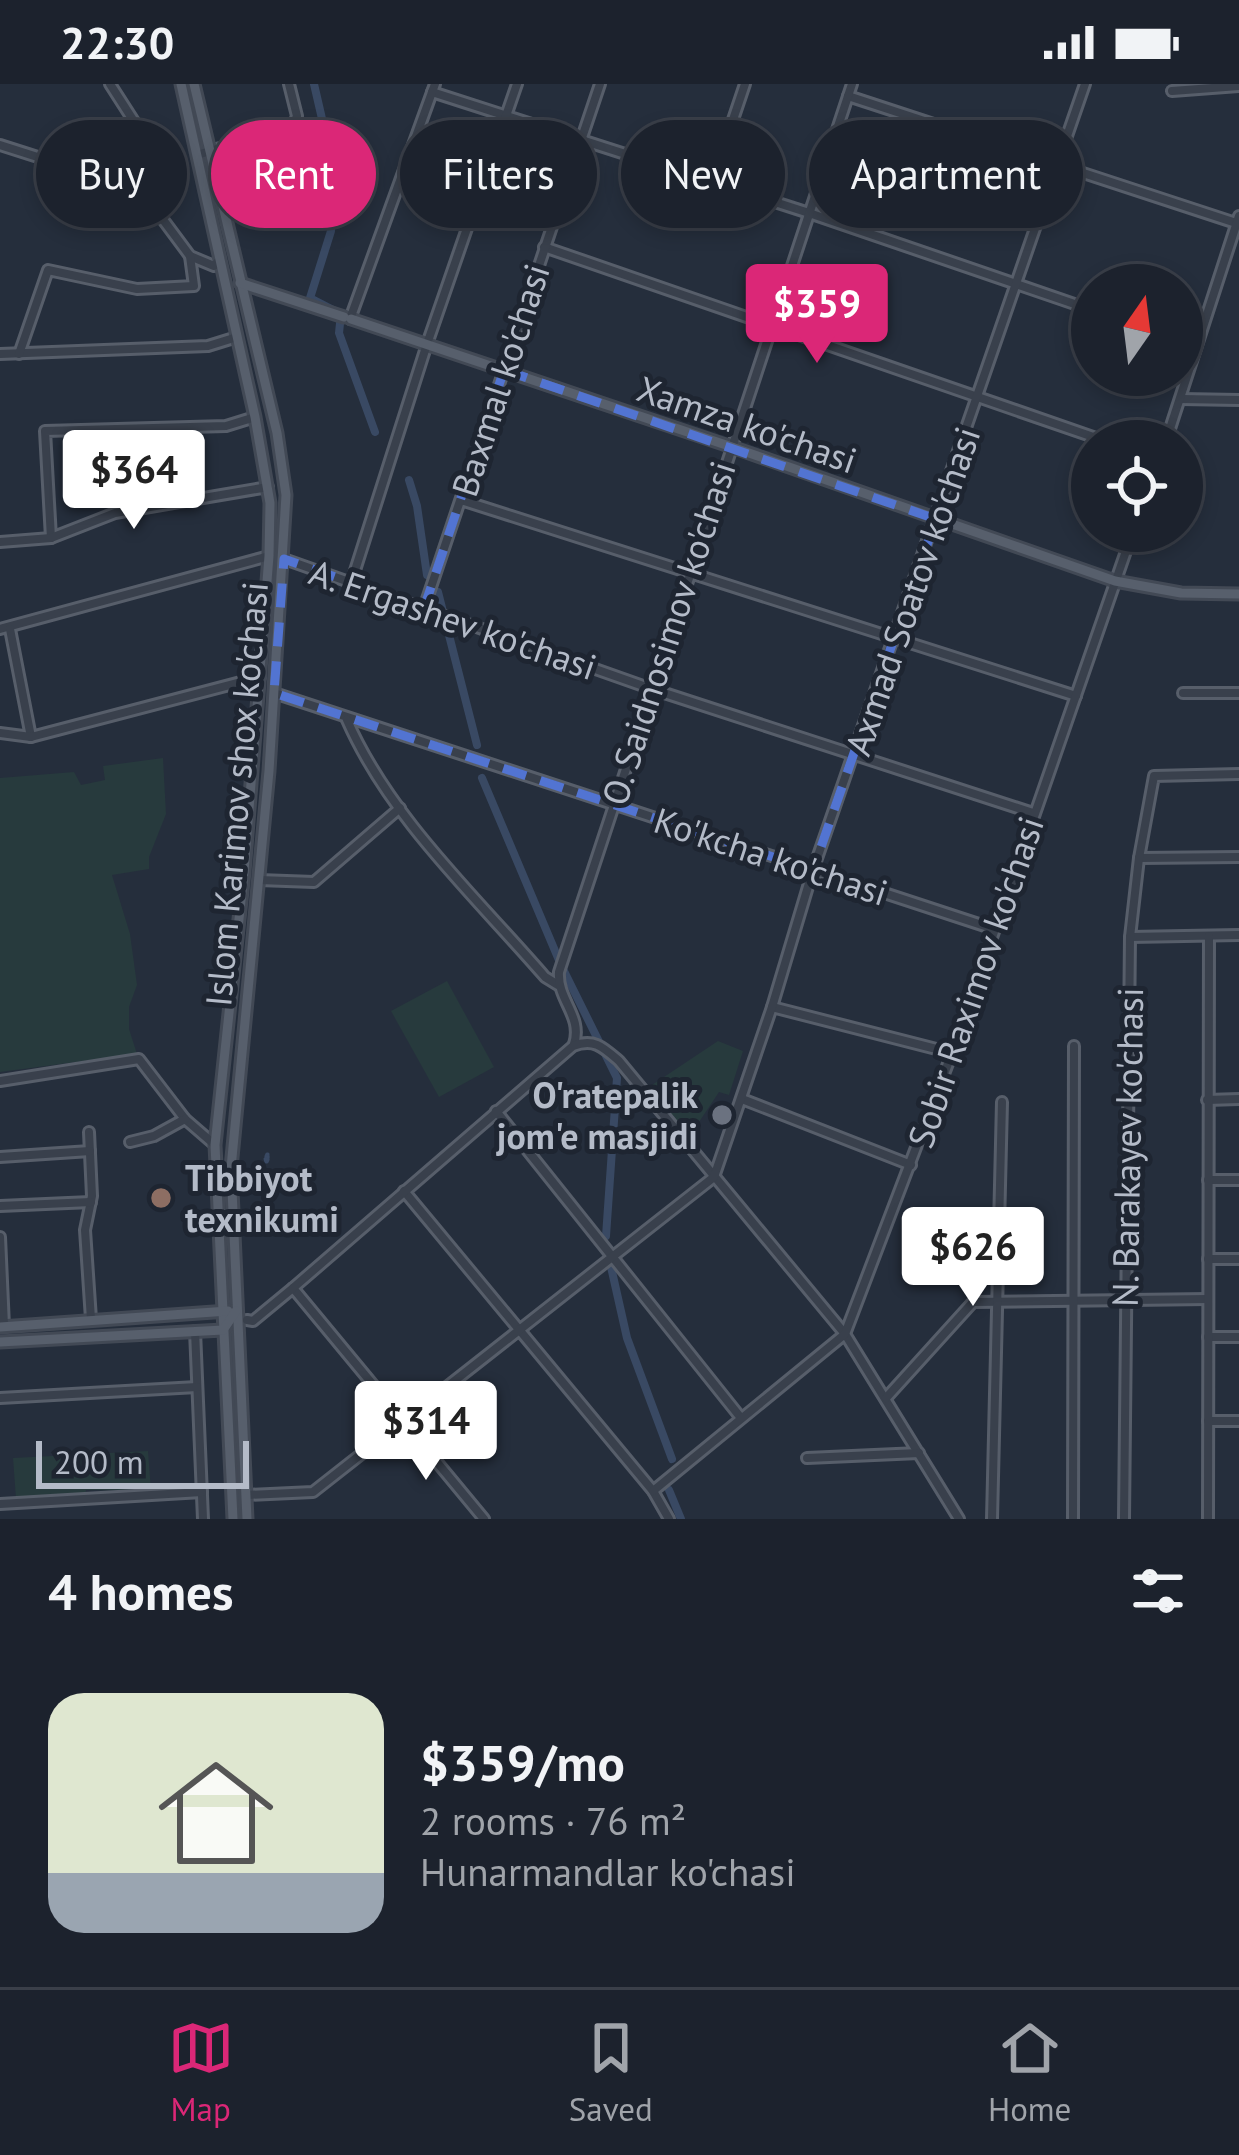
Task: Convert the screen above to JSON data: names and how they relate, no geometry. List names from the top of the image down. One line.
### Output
{"streets":{"main road":["Xamza ko'chasi","Islom Karimov shox ko'chasi"],"street":["Baxmal ko'chasi","Axmad Soatov ko'chasi","A. Ergashev ko'chasi","O. Saidnosimov ko'chasi","Ko'kcha ko'chasi","Sobir Raximov ko'chasi","N. Barakayev ko'chasi"]},"crossings":[["Baxmal ko'chasi","Xamza ko'chasi"],["Baxmal ko'chasi","A. Ergashev ko'chasi"],["Xamza ko'chasi","Axmad Soatov ko'chasi"],["Xamza ko'chasi","O. Saidnosimov ko'chasi"],["Xamza ko'chasi","Islom Karimov shox ko'chasi"],["Xamza ko'chasi","Sobir Raximov ko'chasi"],["Axmad Soatov ko'chasi","A. Ergashev ko'chasi"],["Axmad Soatov ko'chasi","Ko'kcha ko'chasi"],["A. Ergashev ko'chasi","O. Saidnosimov ko'chasi"],["A. Ergashev ko'chasi","Islom Karimov shox ko'chasi"],["A. Ergashev ko'chasi","Sobir Raximov ko'chasi"],["O. Saidnosimov ko'chasi","Ko'kcha ko'chasi"],["Islom Karimov shox ko'chasi","Ko'kcha ko'chasi"],["Ko'kcha ko'chasi","Sobir Raximov ko'chasi"]],"places":["O'ratepalik jom'e masjidi","Tibbiyot texnikumi"],"scale_bar":"200 m","north":"top","page":{"status":"22:30","chip":["Buy","Rent","Filters","New","Apartment"],"price":["$359","$364","$626","$314"],"scale":"200 m","heading":"4 homes","list":[{"name":"$359/mo","note":"2 rooms · 76 m² · Hunarmandlar ko'chasi"}],"tabs":["Map","Saved","Home"]}}
